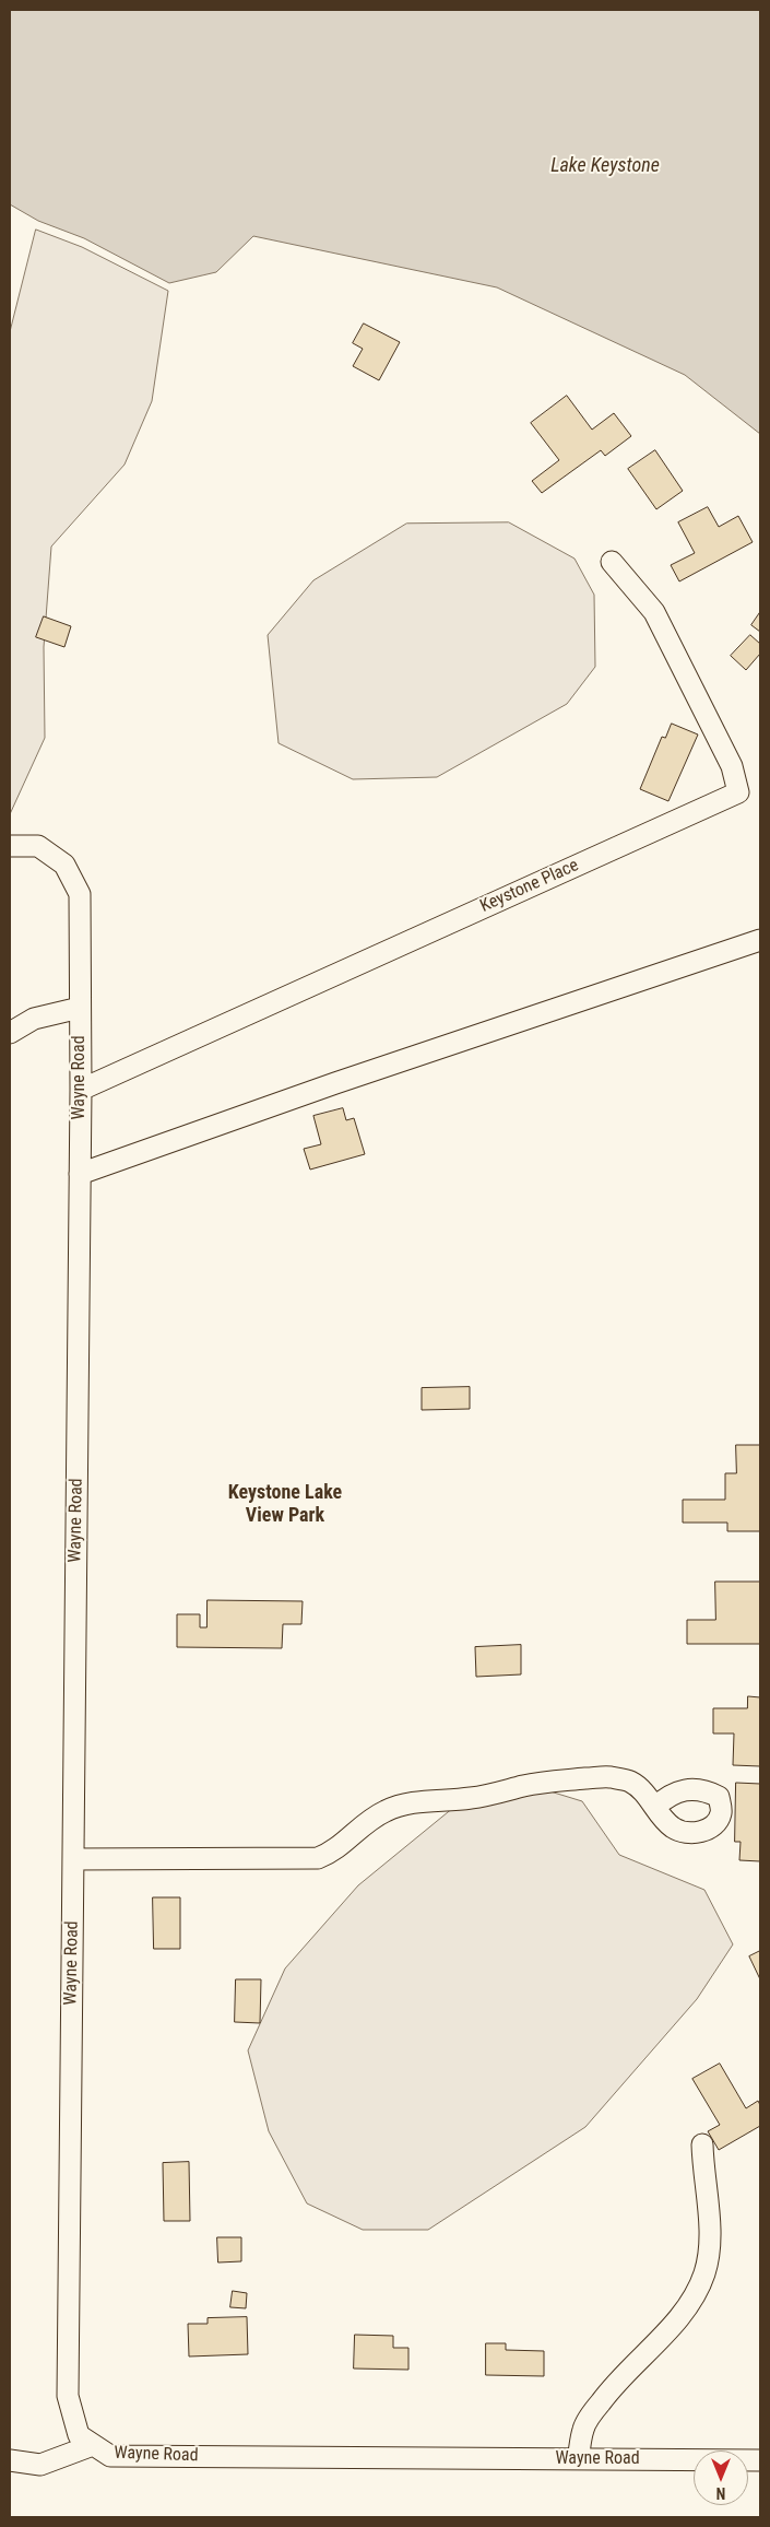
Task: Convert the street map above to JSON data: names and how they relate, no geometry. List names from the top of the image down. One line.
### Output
{"streets":{"street":["Keystone Place","Wayne Road"]},"crossings":[["Keystone Place","Wayne Road"]],"districts":["Keystone Lake View Park"],"water":["Lake Keystone"],"north":"bottom"}
